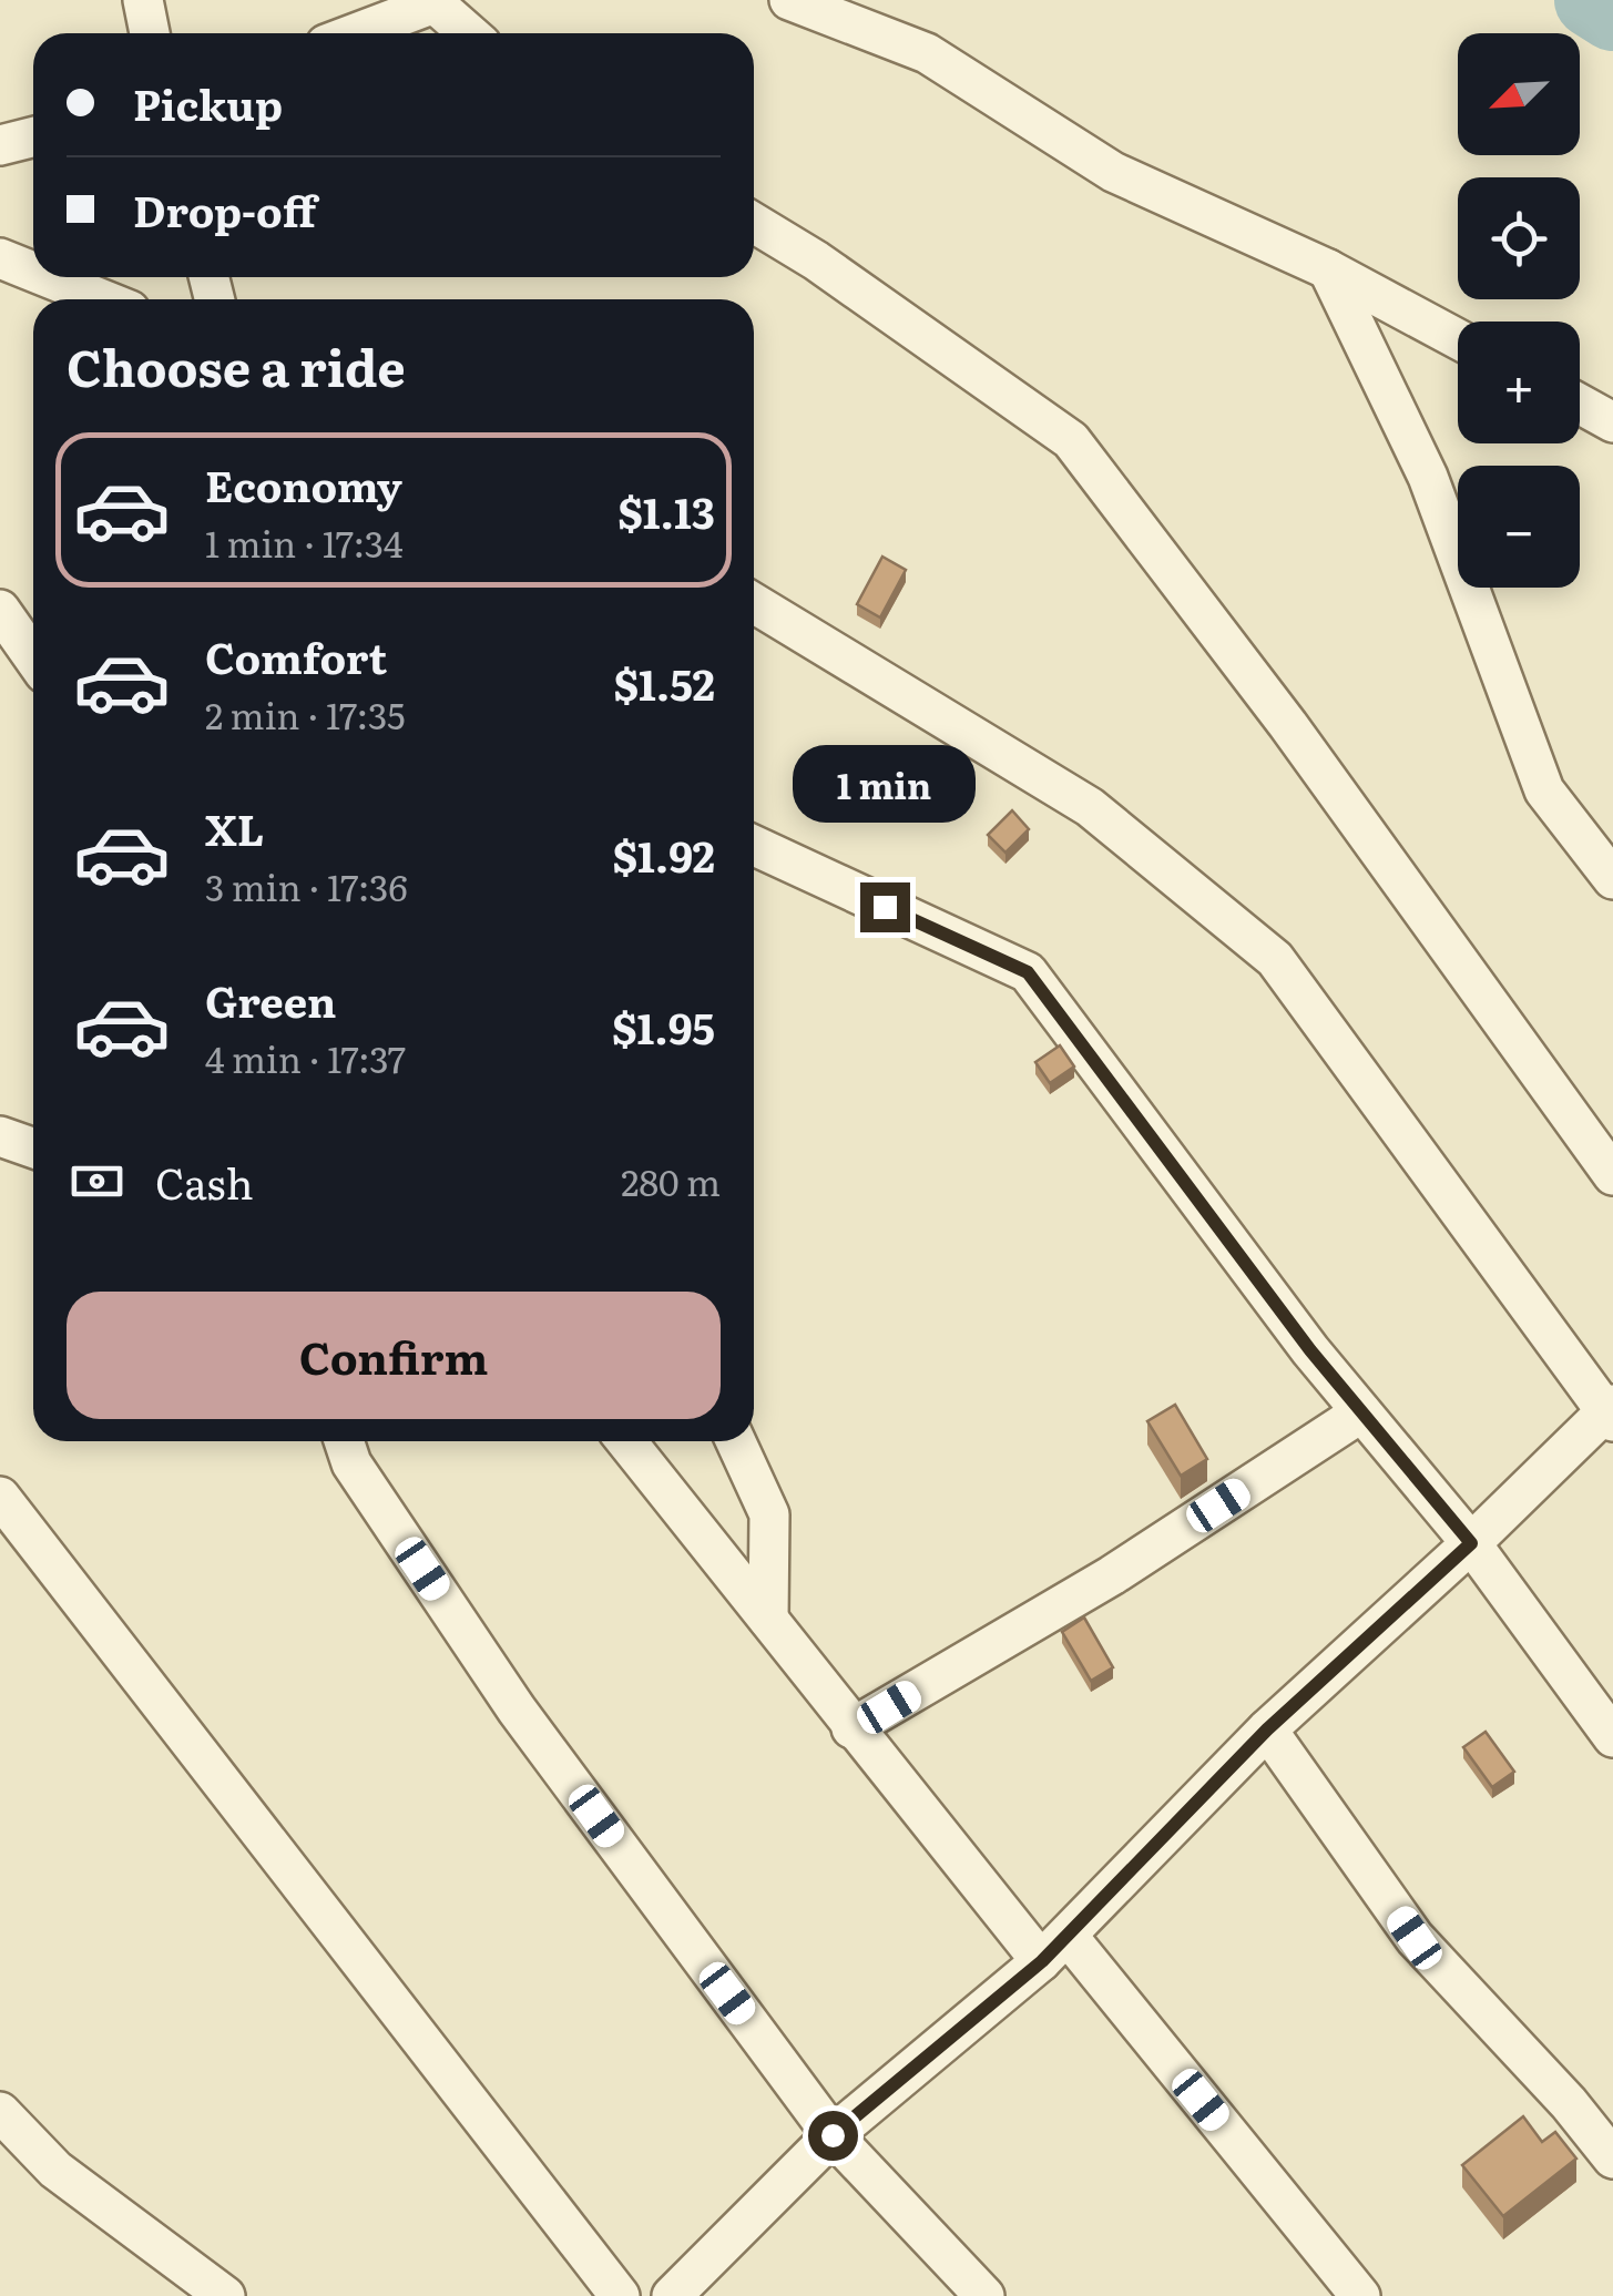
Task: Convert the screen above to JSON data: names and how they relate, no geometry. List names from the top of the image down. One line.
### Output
{"north":"bottom left","page":{"map_buttons":["+","−"],"banner":["Pickup","Drop-off"],"heading":"Choose a ride","list":[{"name":"Economy","note":"1 min · 17:34","value":"$1.13"},{"name":"Comfort","note":"2 min · 17:35","value":"$1.52"},{"name":"XL","note":"3 min · 17:36","value":"$1.92"},{"name":"Green","note":"4 min · 17:37","value":"$1.95"}],"bubble":"1 min","pay":["Cash","280 m"],"buttons":"Confirm"}}
